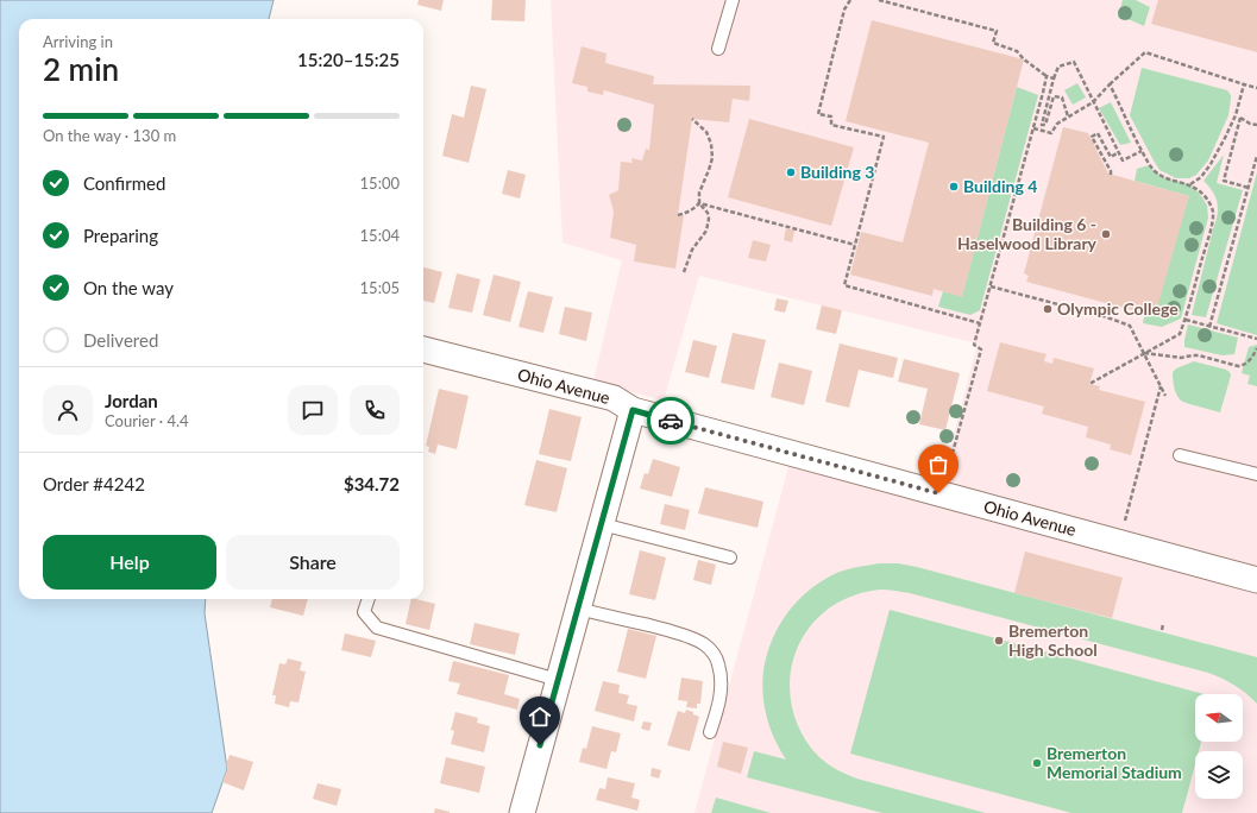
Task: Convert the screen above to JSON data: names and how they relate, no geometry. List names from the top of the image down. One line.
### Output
{"streets":{"street":["Ohio Avenue"]},"places":["Building 3","Building 4","Building 6 - Haselwood Library","Olympic College","Bremerton High School","Bremerton Memorial Stadium"],"north":"left","page":{"heading":["2 min","Arriving in","15:20–15:25"],"panel":["Jordan","Courier · 4.4","Order #4242","$34.72"],"bar":"On the way · 130 m","list":[["Confirmed","15:00"],["Preparing","15:04"],["On the way","15:05"],"Delivered"],"buttons":["Help","Share"]}}
